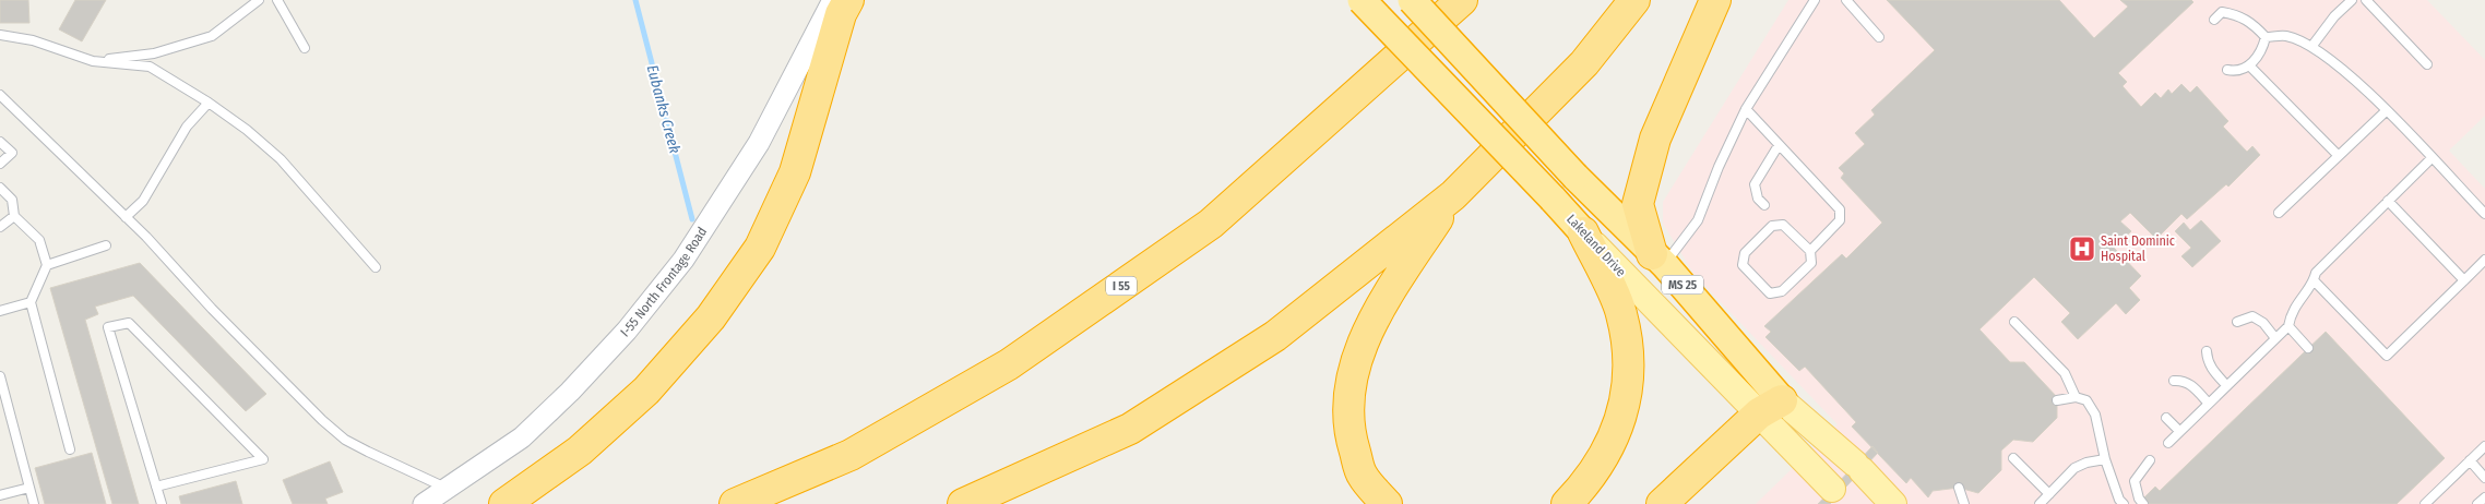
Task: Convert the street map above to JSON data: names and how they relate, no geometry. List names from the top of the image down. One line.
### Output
{"streets":{"highway":["Lakeland Drive","MS 25","I 55"],"street":["I-55 North Frontage Road"]},"water":["Eubanks Creek"],"places":{"hospital":["Saint Dominic Hospital"]}}
